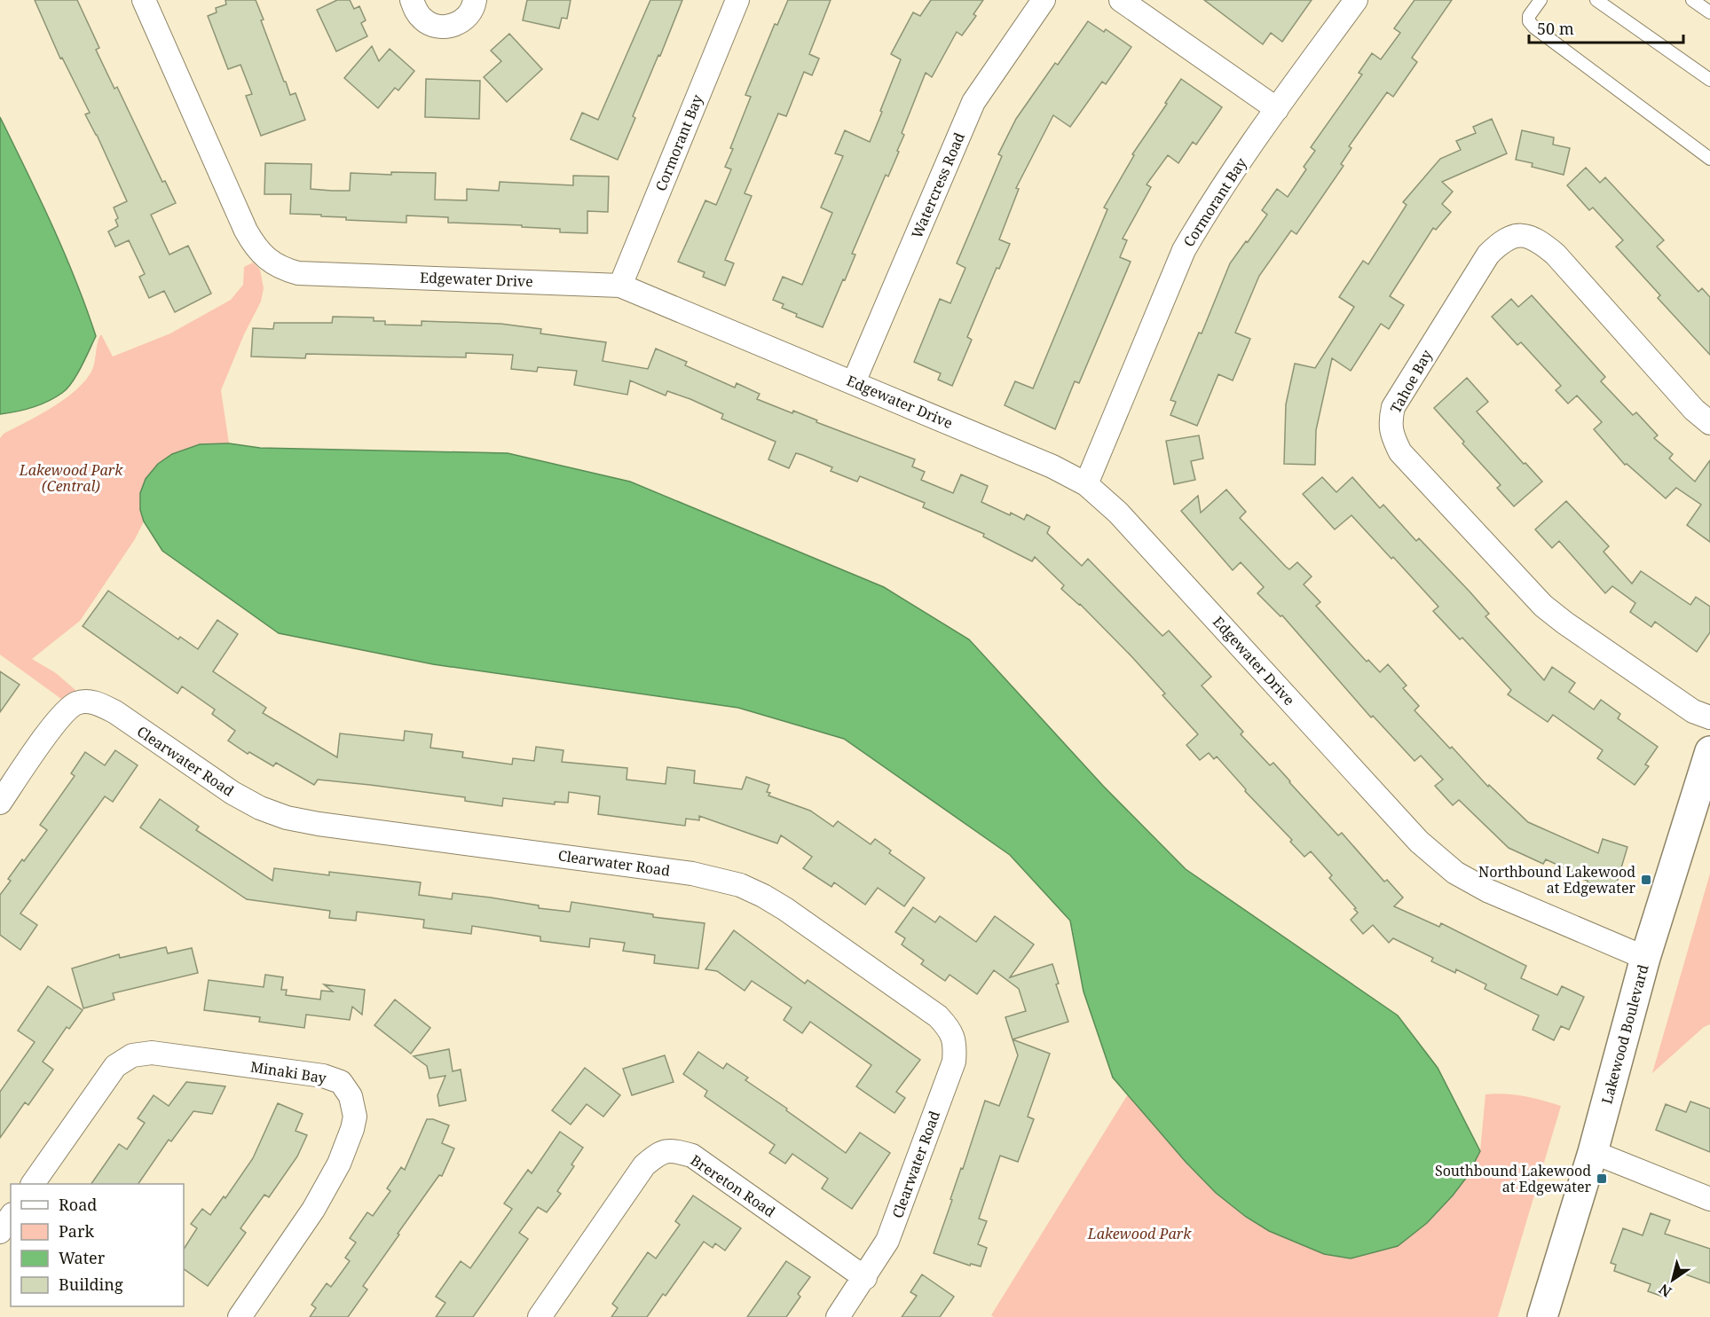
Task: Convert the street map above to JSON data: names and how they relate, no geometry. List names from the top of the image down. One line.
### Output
{"streets":{"street":["Cormorant Bay","Watercress Road","Edgewater Drive","Tahoe Bay","Clearwater Road","Lakewood Boulevard","Minaki Bay","Brereton Road"]},"crossings":[["Cormorant Bay","Edgewater Drive"],["Watercress Road","Edgewater Drive"],["Edgewater Drive","Lakewood Boulevard"],["Clearwater Road","Brereton Road"]],"parks":["Lakewood Park (Central)","Lakewood Park"],"places":{"transit":["Northbound Lakewood at Edgewater","Southbound Lakewood at Edgewater"]},"legend":["Road","Park","Water","Building"],"scale_bar":"50 m","north":"bottom left"}
